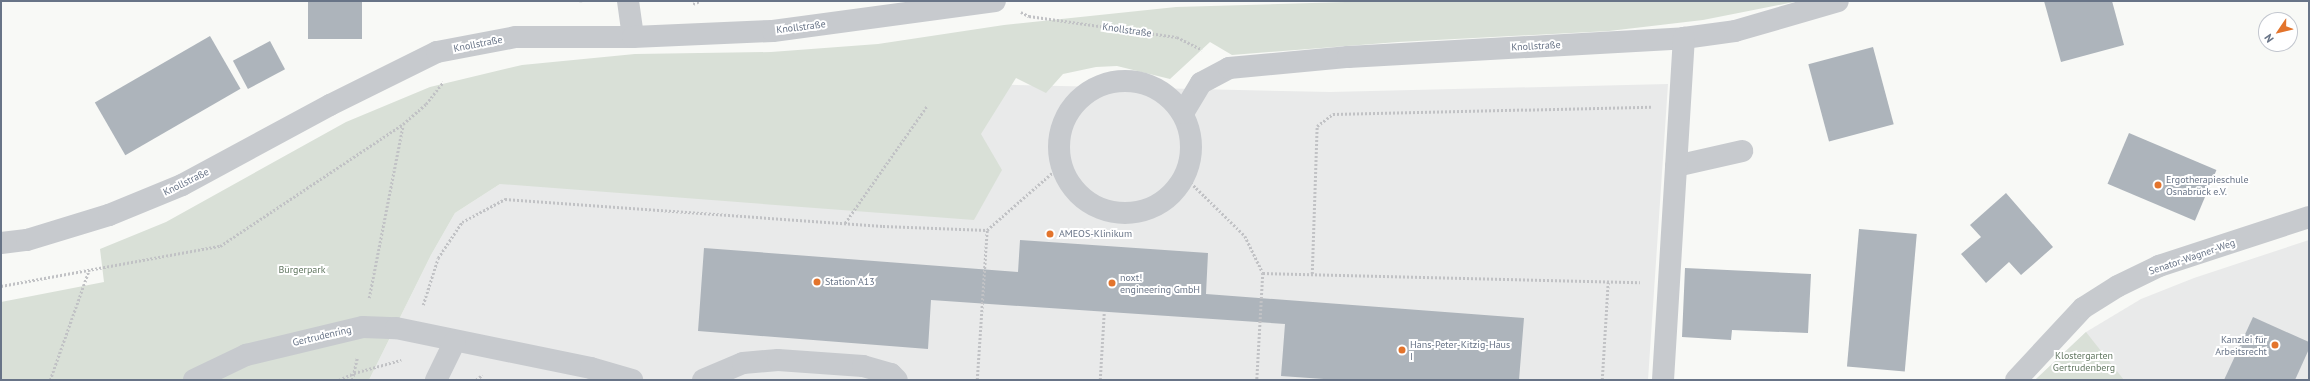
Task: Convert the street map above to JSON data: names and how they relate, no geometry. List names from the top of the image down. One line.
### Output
{"streets":{"street":["Knollstraße","Senator-Wagner-Weg","Gertrudenring"]},"parks":["Bürgerpark","Klostergarten Gertrudenberg"],"places":["Ergotherapieschule Osnabrück e.V.","AMEOS-Klinikum","Station A13","noxt! engineering GmbH","Kanzlei für Arbeitsrecht","Hans-Peter-Kitzig-Haus I"],"north":"bottom left"}
